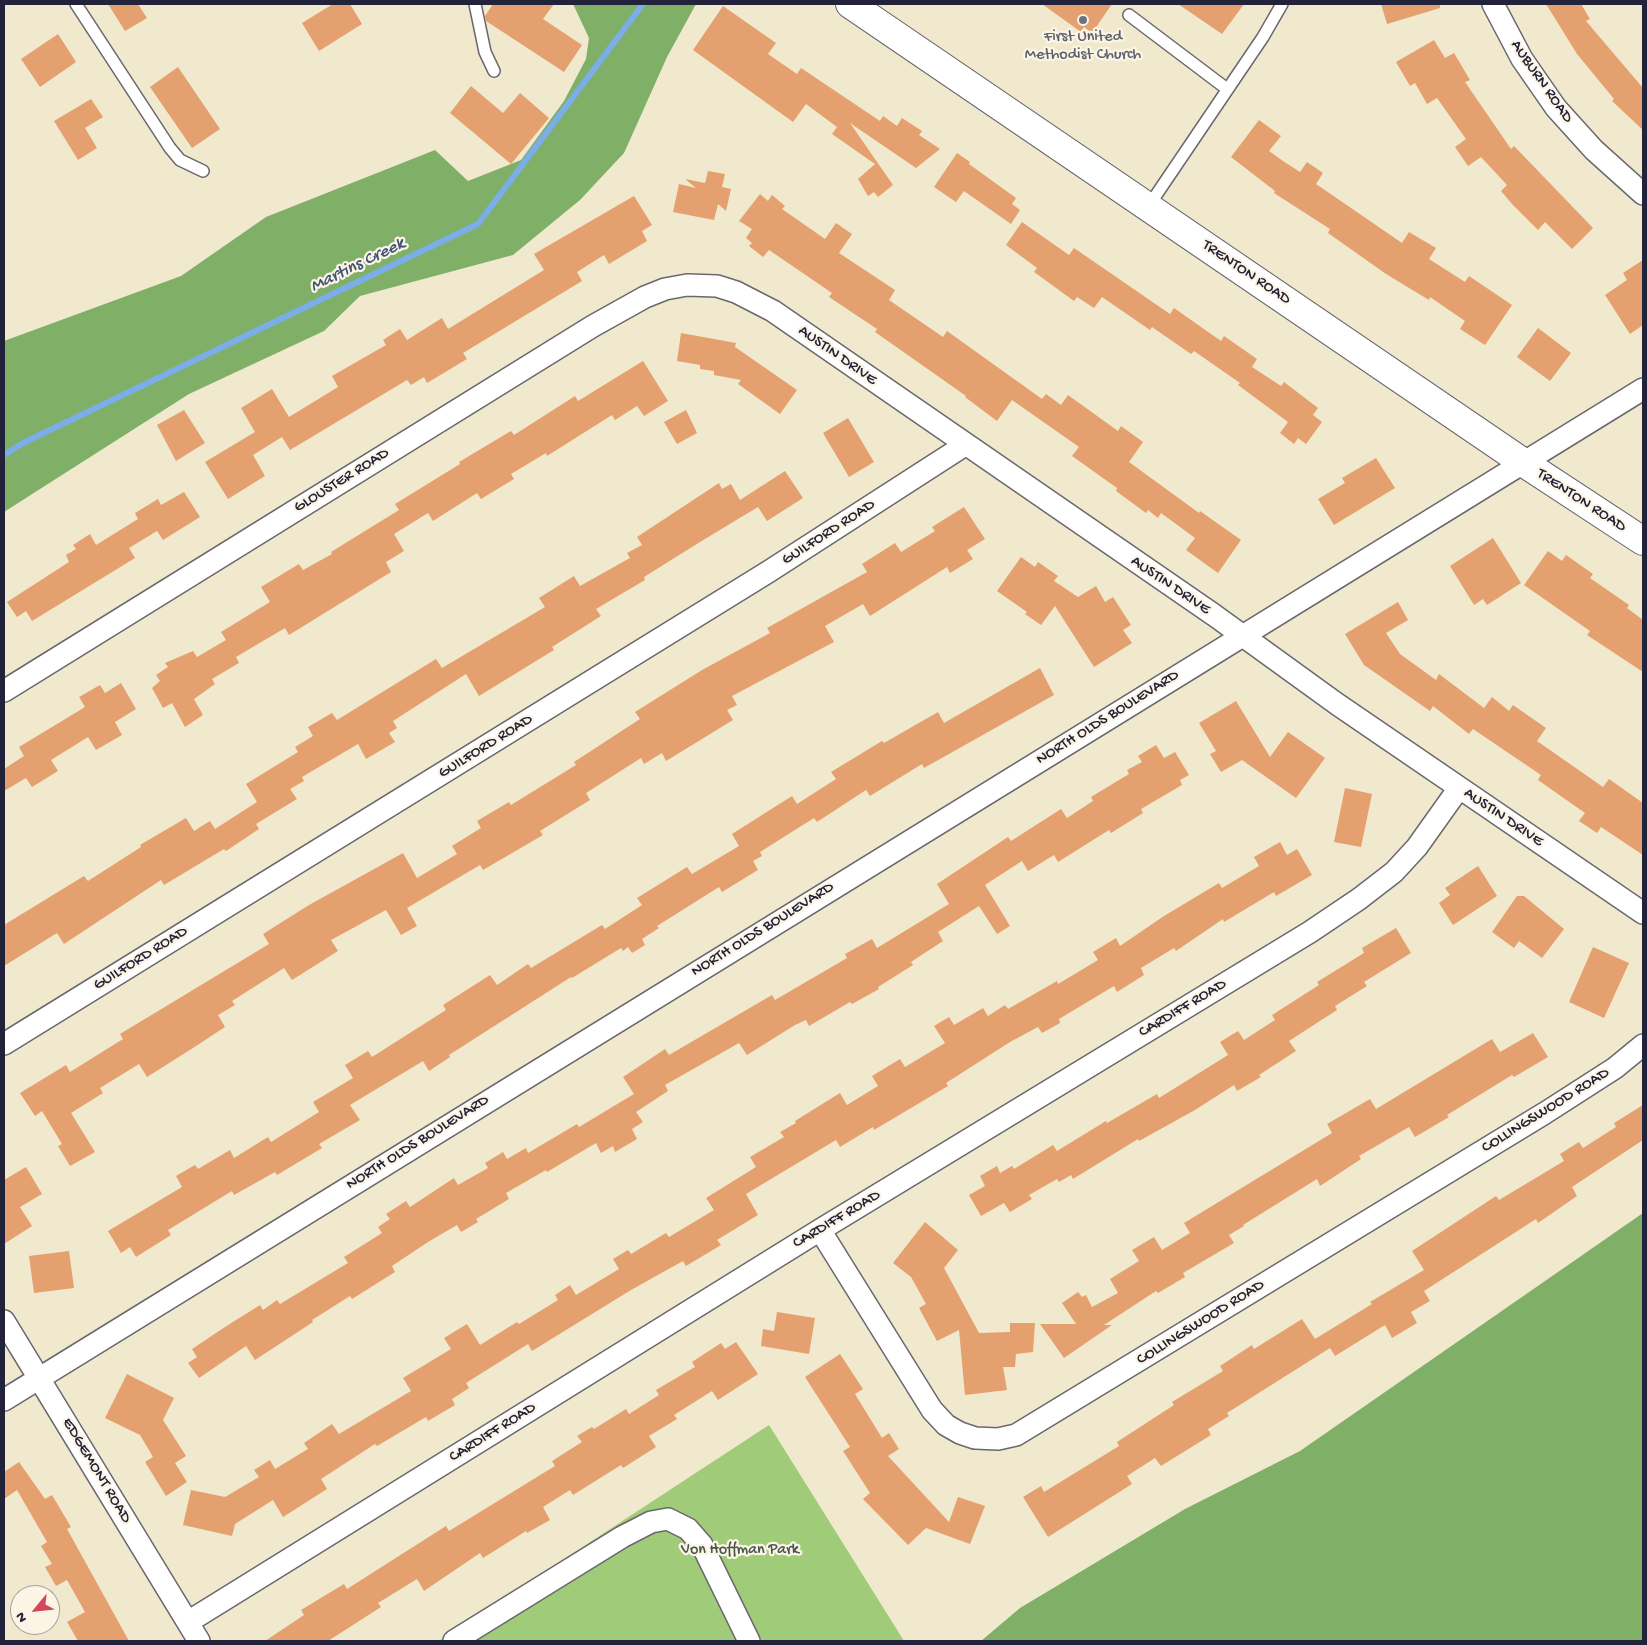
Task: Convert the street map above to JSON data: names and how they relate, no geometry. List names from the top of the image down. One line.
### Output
{"streets":{"main road":["TRENTON ROAD"],"street":["AUBURN ROAD","AUSTIN DRIVE","GLOUSTER ROAD","GUILFORD ROAD","NORTH OLDS BOULEVARD","CARDIFF ROAD","COLLINGSWOOD ROAD","EDGEMONT ROAD"]},"crossings":[["TRENTON ROAD","NORTH OLDS BOULEVARD"],["AUSTIN DRIVE","GLOUSTER ROAD"],["AUSTIN DRIVE","GUILFORD ROAD"],["AUSTIN DRIVE","NORTH OLDS BOULEVARD"],["AUSTIN DRIVE","CARDIFF ROAD"],["NORTH OLDS BOULEVARD","EDGEMONT ROAD"],["CARDIFF ROAD","COLLINGSWOOD ROAD"],["CARDIFF ROAD","EDGEMONT ROAD"]],"water":["Martins Creek"],"parks":["Von Hoffman Park"],"places":["First United Methodist Church"],"north":"bottom left"}
